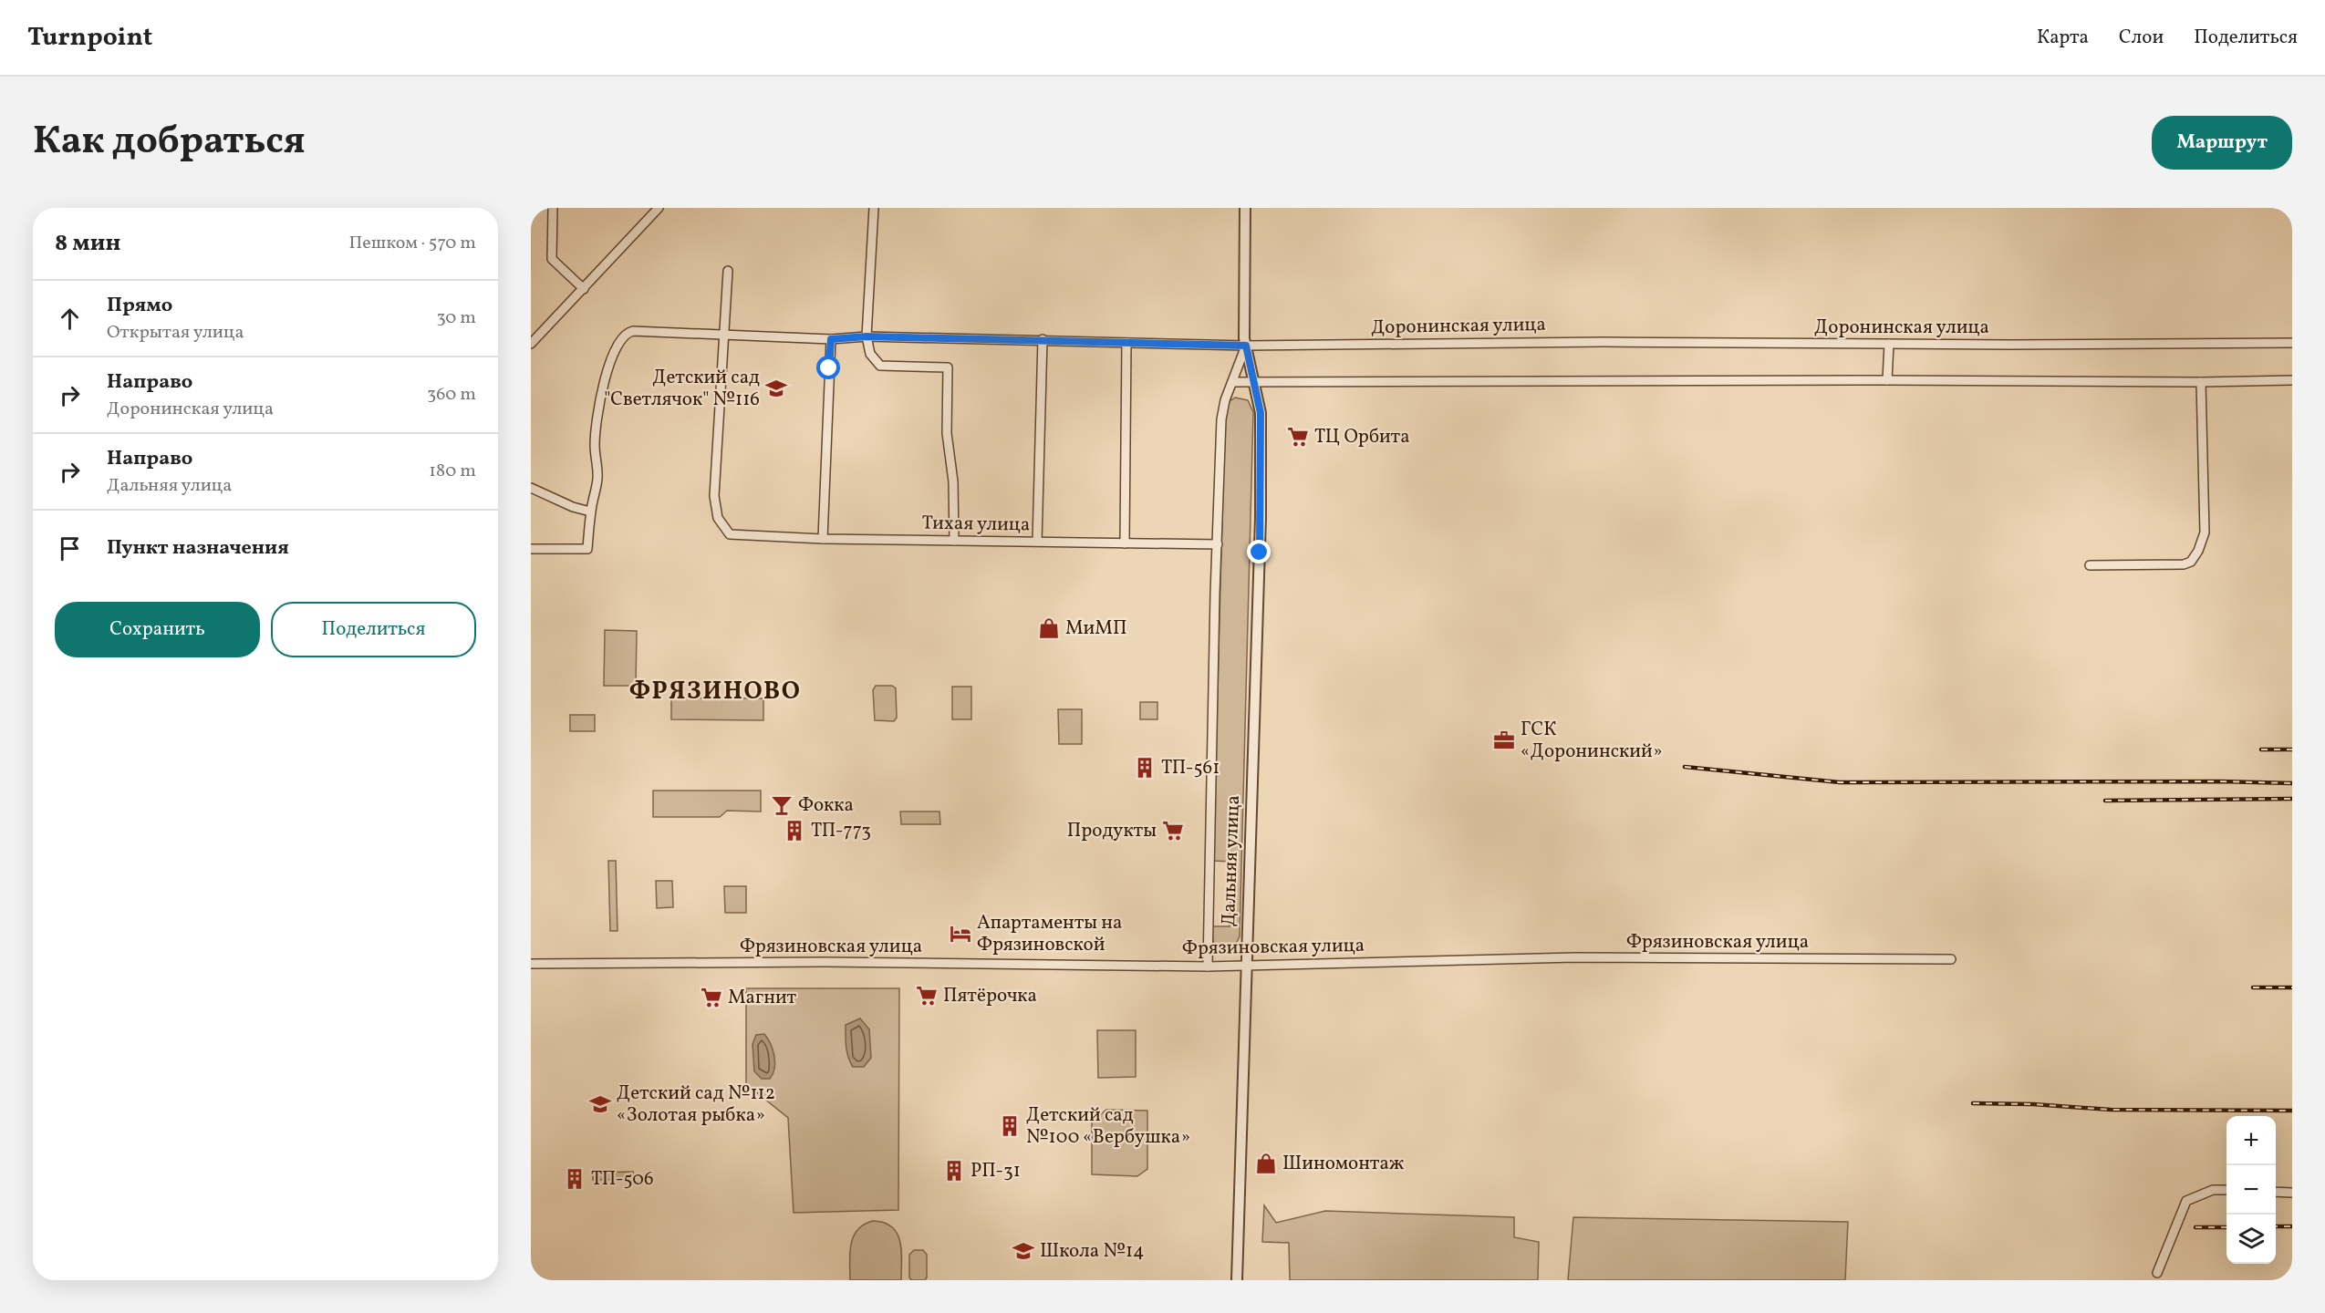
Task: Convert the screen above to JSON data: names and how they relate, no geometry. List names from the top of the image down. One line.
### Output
{"streets":{"street":["Доронинская улица","Тихая улица","Дальняя улица","Фрязиновская улица"]},"crossings":[["Доронинская улица","Тихая улица"],["Доронинская улица","Дальняя улица"],["Тихая улица","Дальняя улица"],["Дальняя улица","Фрязиновская улица"]],"districts":["ФРЯЗИНОВО"],"places":{"school or university":["Детский сад \"Светлячок\" №116","Детский сад №112 «Золотая рыбка»","Школа №14"],"supermarket":["ТЦ Орбита","Продукты","Пятёрочка","Магнит"],"shop":["МиМП","Шиномонтаж"],"office":["ГСК «Доронинский»"],"building":["ТП-561","ТП-773","Детский сад №100 «Вербушка»","РП-31","ТП-506"],"bar":["Фокка"],"hotel":["Апартаменты на Фрязиновской"]},"page":{"header":"Turnpoint","nav":["Карта","Слои","Поделиться"],"title":"Как добраться","buttons":["Маршрут",["Сохранить","Поделиться"]],"heading":["8 мин","Пешком · 570 m"],"list":[["Прямо","Открытая улица","30 m"],["Направо","Доронинская улица","360 m"],["Направо","Дальняя улица","180 m"],"Пункт назначения"],"map_buttons":["+","−"]}}
